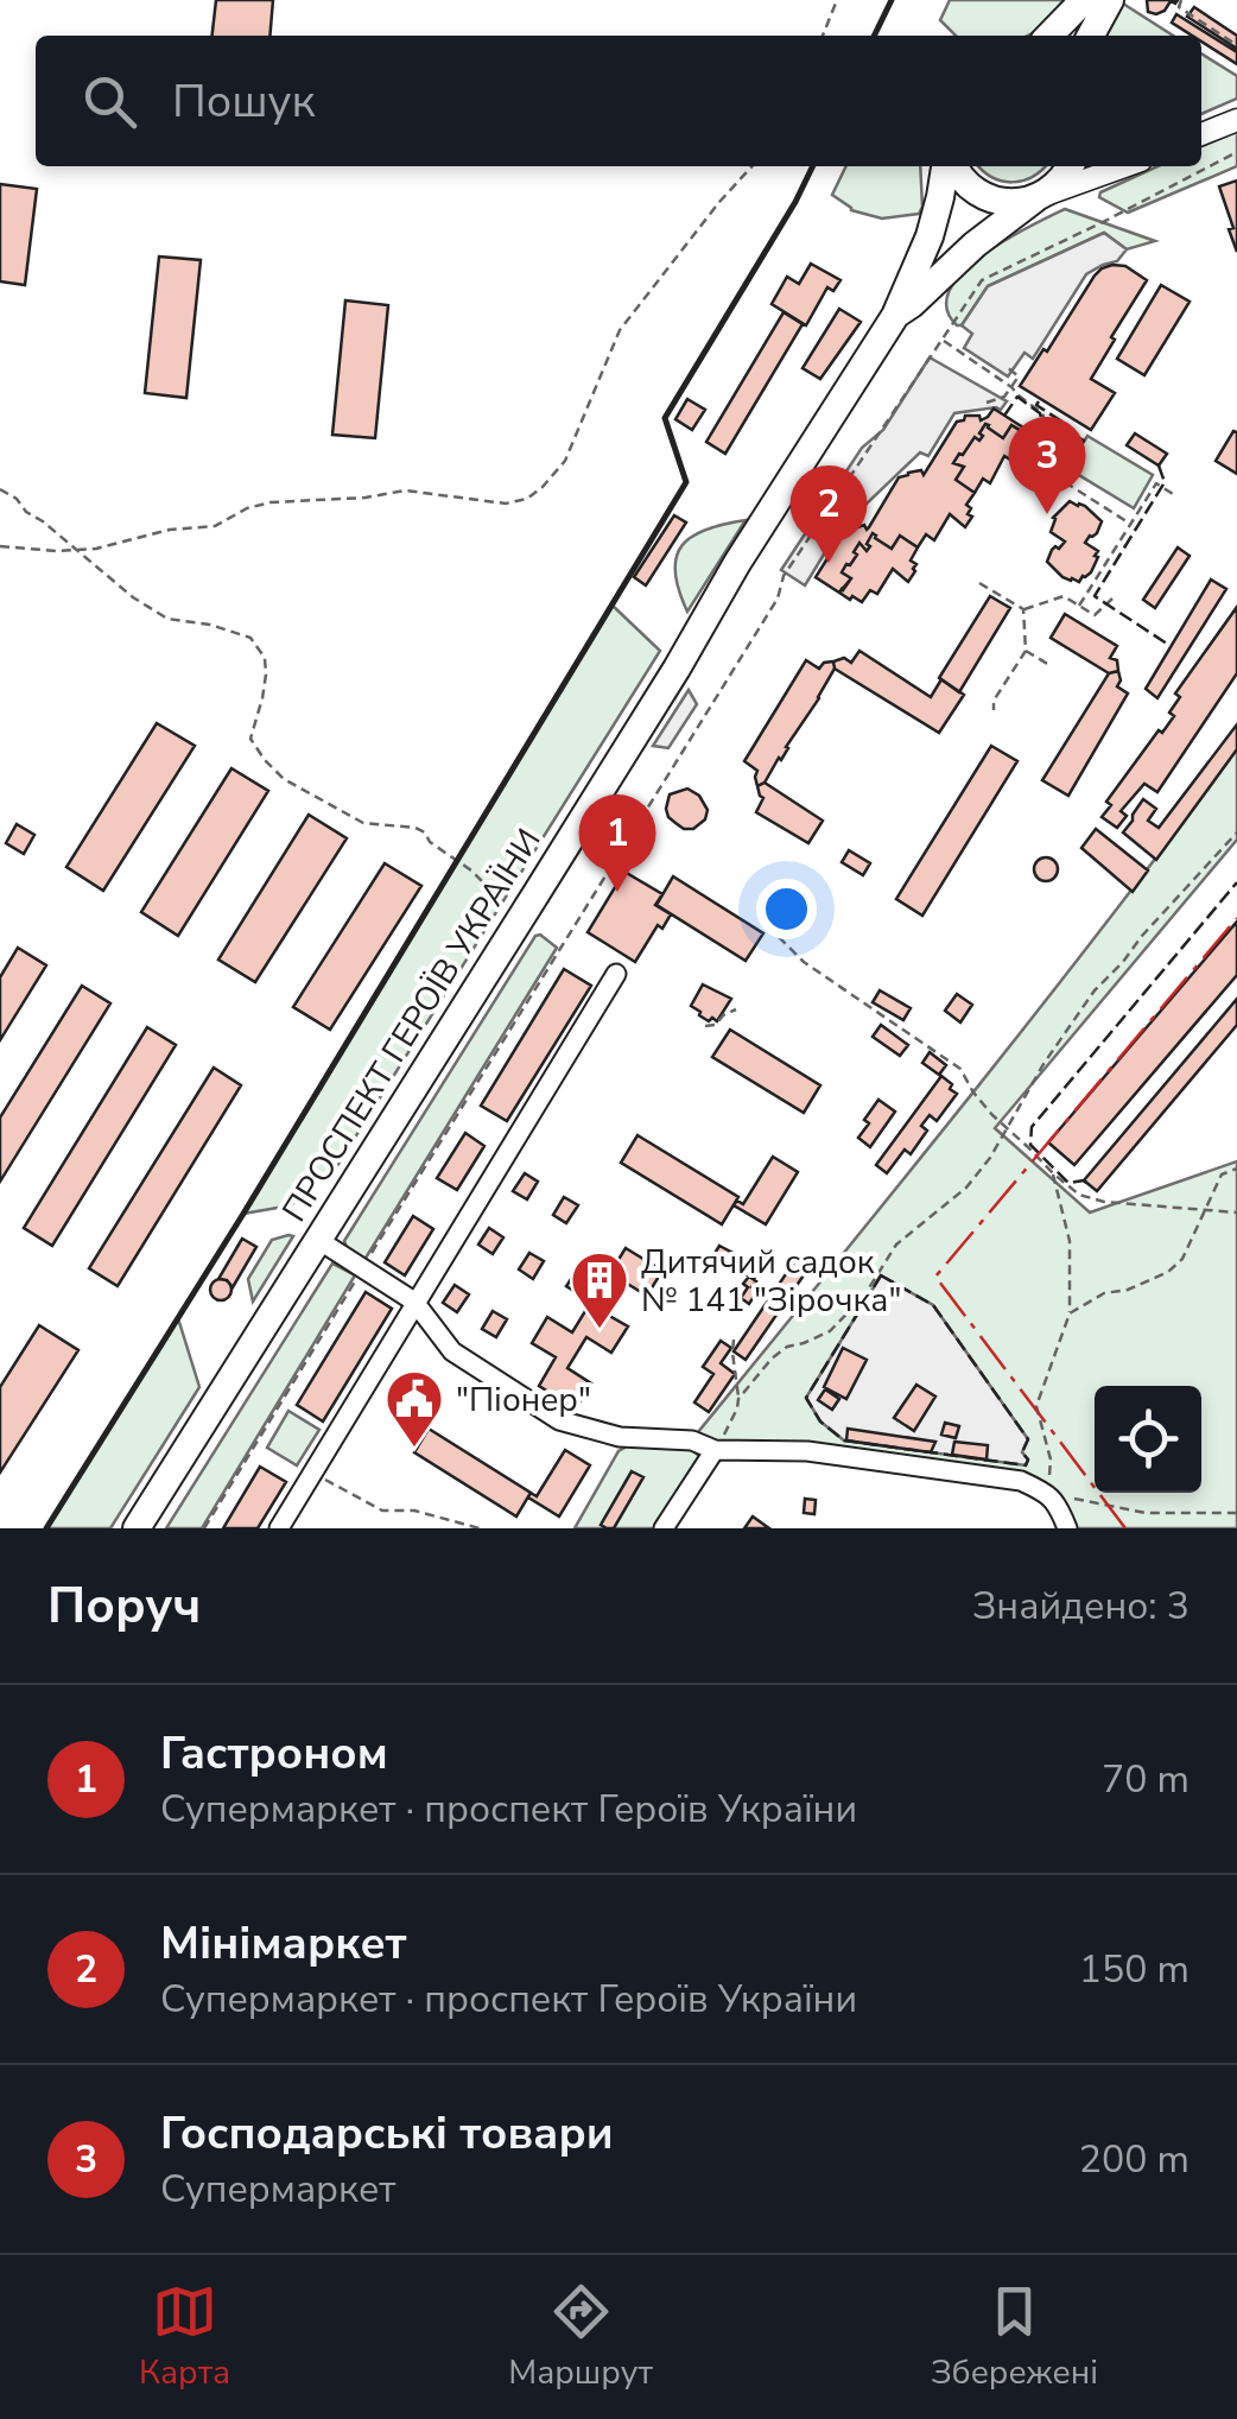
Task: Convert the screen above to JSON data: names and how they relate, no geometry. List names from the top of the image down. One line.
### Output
{"streets":{"highway":["ПРОСПЕКТ ГЕРОЇВ УКРАЇНИ"]},"places":{"building":["Дитячий садок № 141 \"Зірочка\""],"public building":["\"Піонер\""]},"page":{"search":"Пошук","pins":["3","2","1"],"heading":["Поруч","Знайдено: 3"],"list":[{"mark":"1","name":"Гастроном","note":"Супермаркет · проспект Героїв України","value":"70 m"},{"mark":"2","name":"Мінімаркет","note":"Супермаркет · проспект Героїв України","value":"150 m"},{"mark":"3","name":"Господарські товари","note":"Супермаркет","value":"200 m"}],"nav":["Карта","Маршрут","Збережені"]}}
